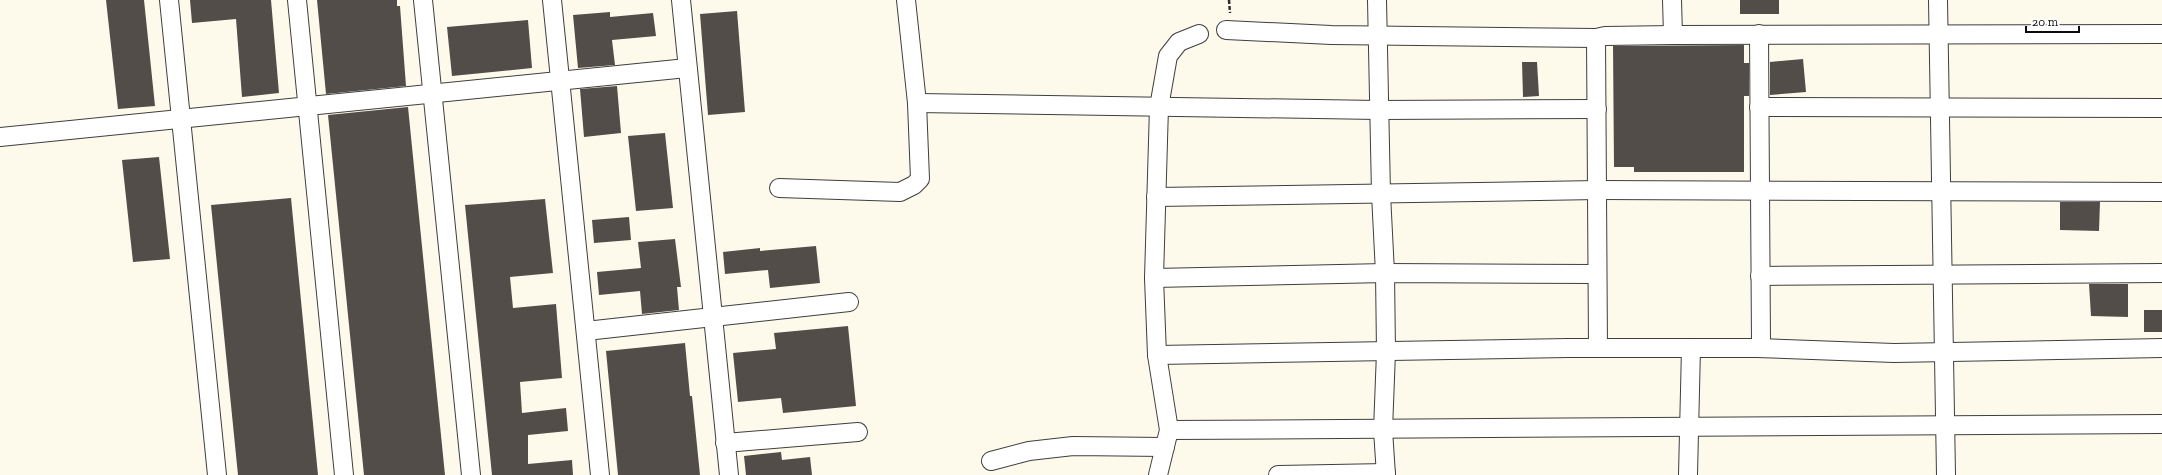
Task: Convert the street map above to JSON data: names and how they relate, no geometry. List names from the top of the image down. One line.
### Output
{"scale_bar":"20 m"}
